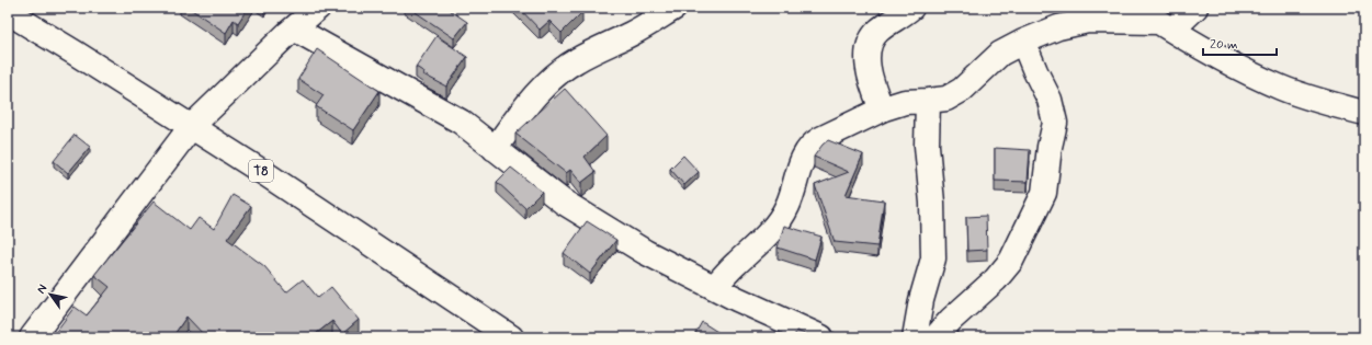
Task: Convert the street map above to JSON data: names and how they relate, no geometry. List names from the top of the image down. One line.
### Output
{"streets":{"street":["T8"]},"scale_bar":"20 m","north":"top left"}
